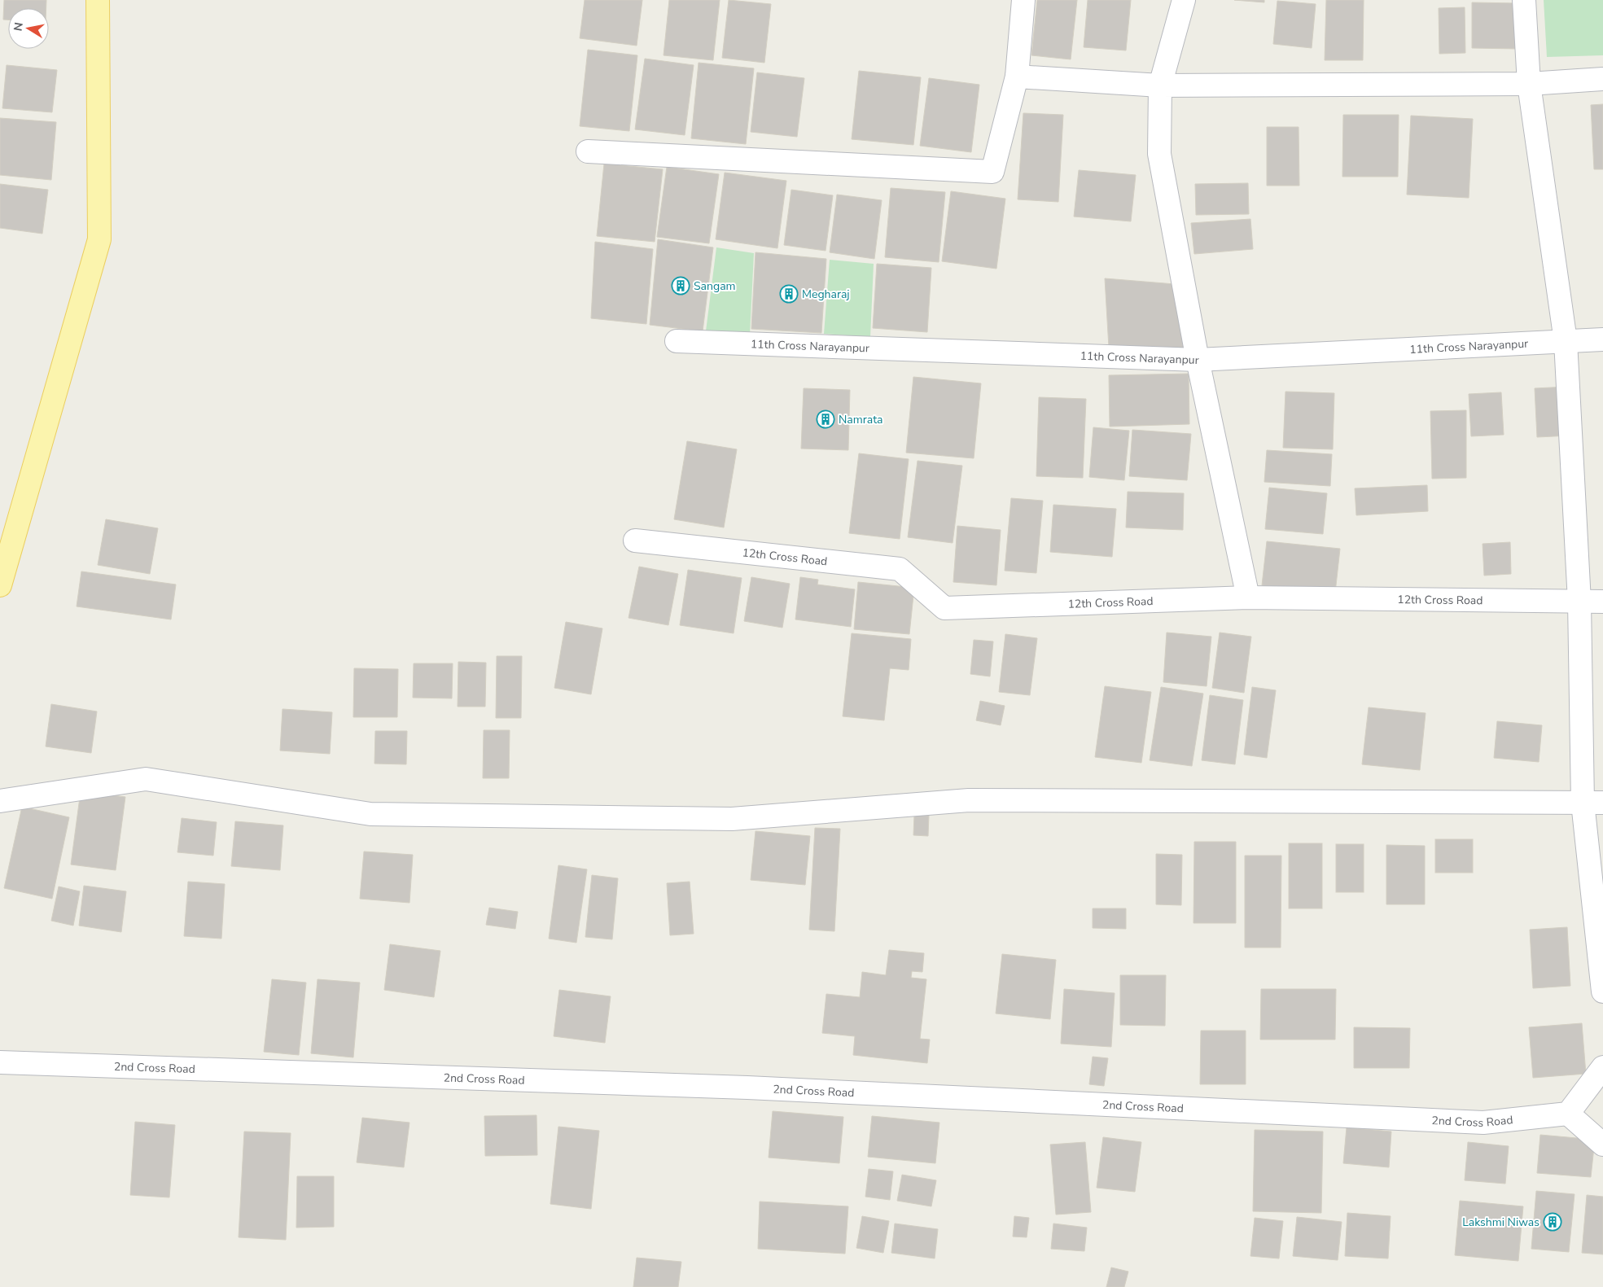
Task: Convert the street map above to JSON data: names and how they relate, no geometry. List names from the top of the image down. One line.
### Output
{"streets":{"street":["11th Cross Narayanpur","12th Cross Road","2nd Cross Road"]},"places":{"building":["Sangam","Megharaj","Namrata","Lakshmi Niwas"]},"north":"left"}
